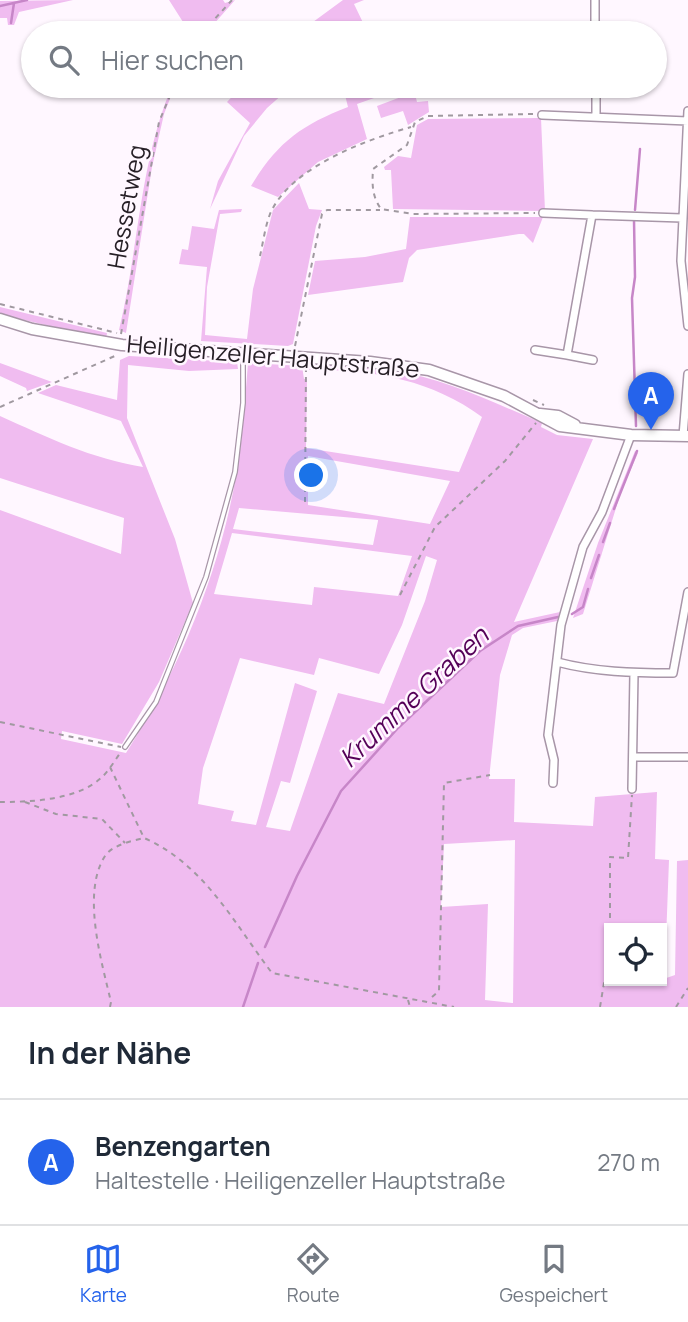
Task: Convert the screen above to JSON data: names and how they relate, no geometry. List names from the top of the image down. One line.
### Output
{"streets":{"street":["Heiligenzeller Hauptstraße"],"path":["Hessetweg"]},"water":["Krumme Graben"],"page":{"search":"Hier suchen","pins":"A","heading":"In der Nähe","list":[{"mark":"A","name":"Benzengarten","note":"Haltestelle · Heiligenzeller Hauptstraße","value":"270 m"}],"nav":["Karte","Route","Gespeichert"]}}
